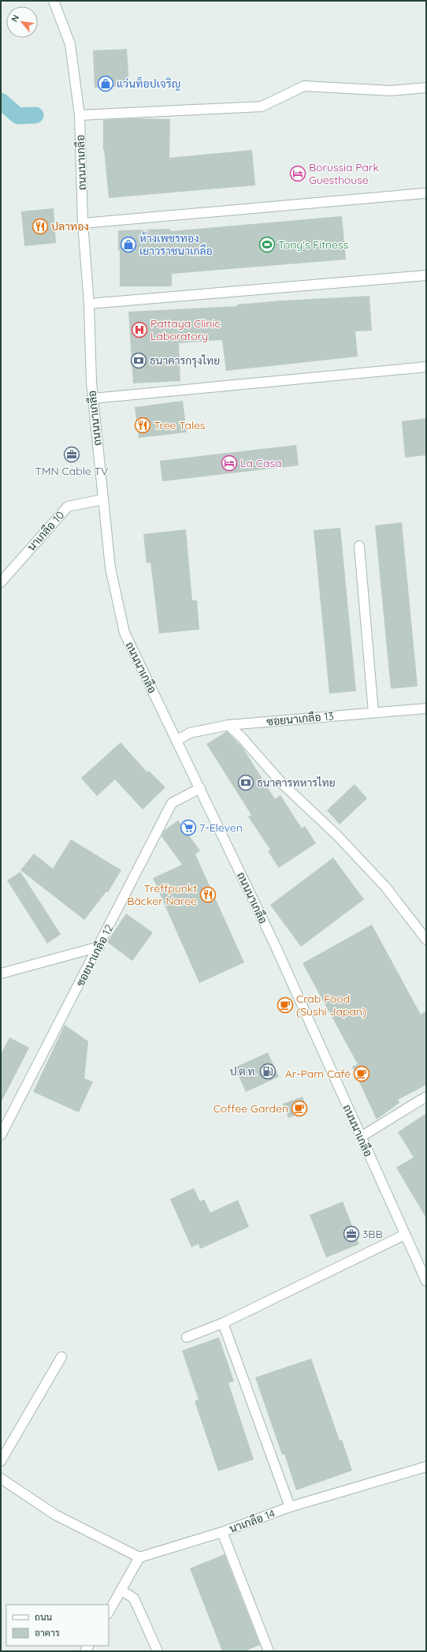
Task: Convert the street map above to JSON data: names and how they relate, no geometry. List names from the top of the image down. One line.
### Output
{"streets":{"street":["ถนนนาเกลือ","นาเกลือ 10","ซอยนาเกลือ 13","ซอยนาเกลือ 12","นาเกลือ 14"]},"crossings":[["ถนนนาเกลือ","นาเกลือ 10"],["ถนนนาเกลือ","ซอยนาเกลือ 13"],["ถนนนาเกลือ","ซอยนาเกลือ 12"]],"places":{"shop":["แว่นท็อปเจริญ","ห้างเพชรทอง เยาวราชนาเกลือ"],"hotel":["Borussia Park Guesthouse","La Casa"],"restaurant":["ปลาทอง","Tree Tales","Treffpunkt Bäcker Naree"],"sports":["Tony's Fitness"],"hospital":["Pattaya Clinic Laboratory"],"bank":["ธนาคารกรุงไทย","ธนาคารทหารไทย"],"office":["TMN Cable TV","3BB"],"supermarket":["7-Eleven"],"cafe":["Crab Food (Sushi Japan)","Ar-Pam Café","Coffee Garden"],"fuel station":["ป.ต.ท."]},"legend":["ถนน","อาคาร"],"north":"top left"}
